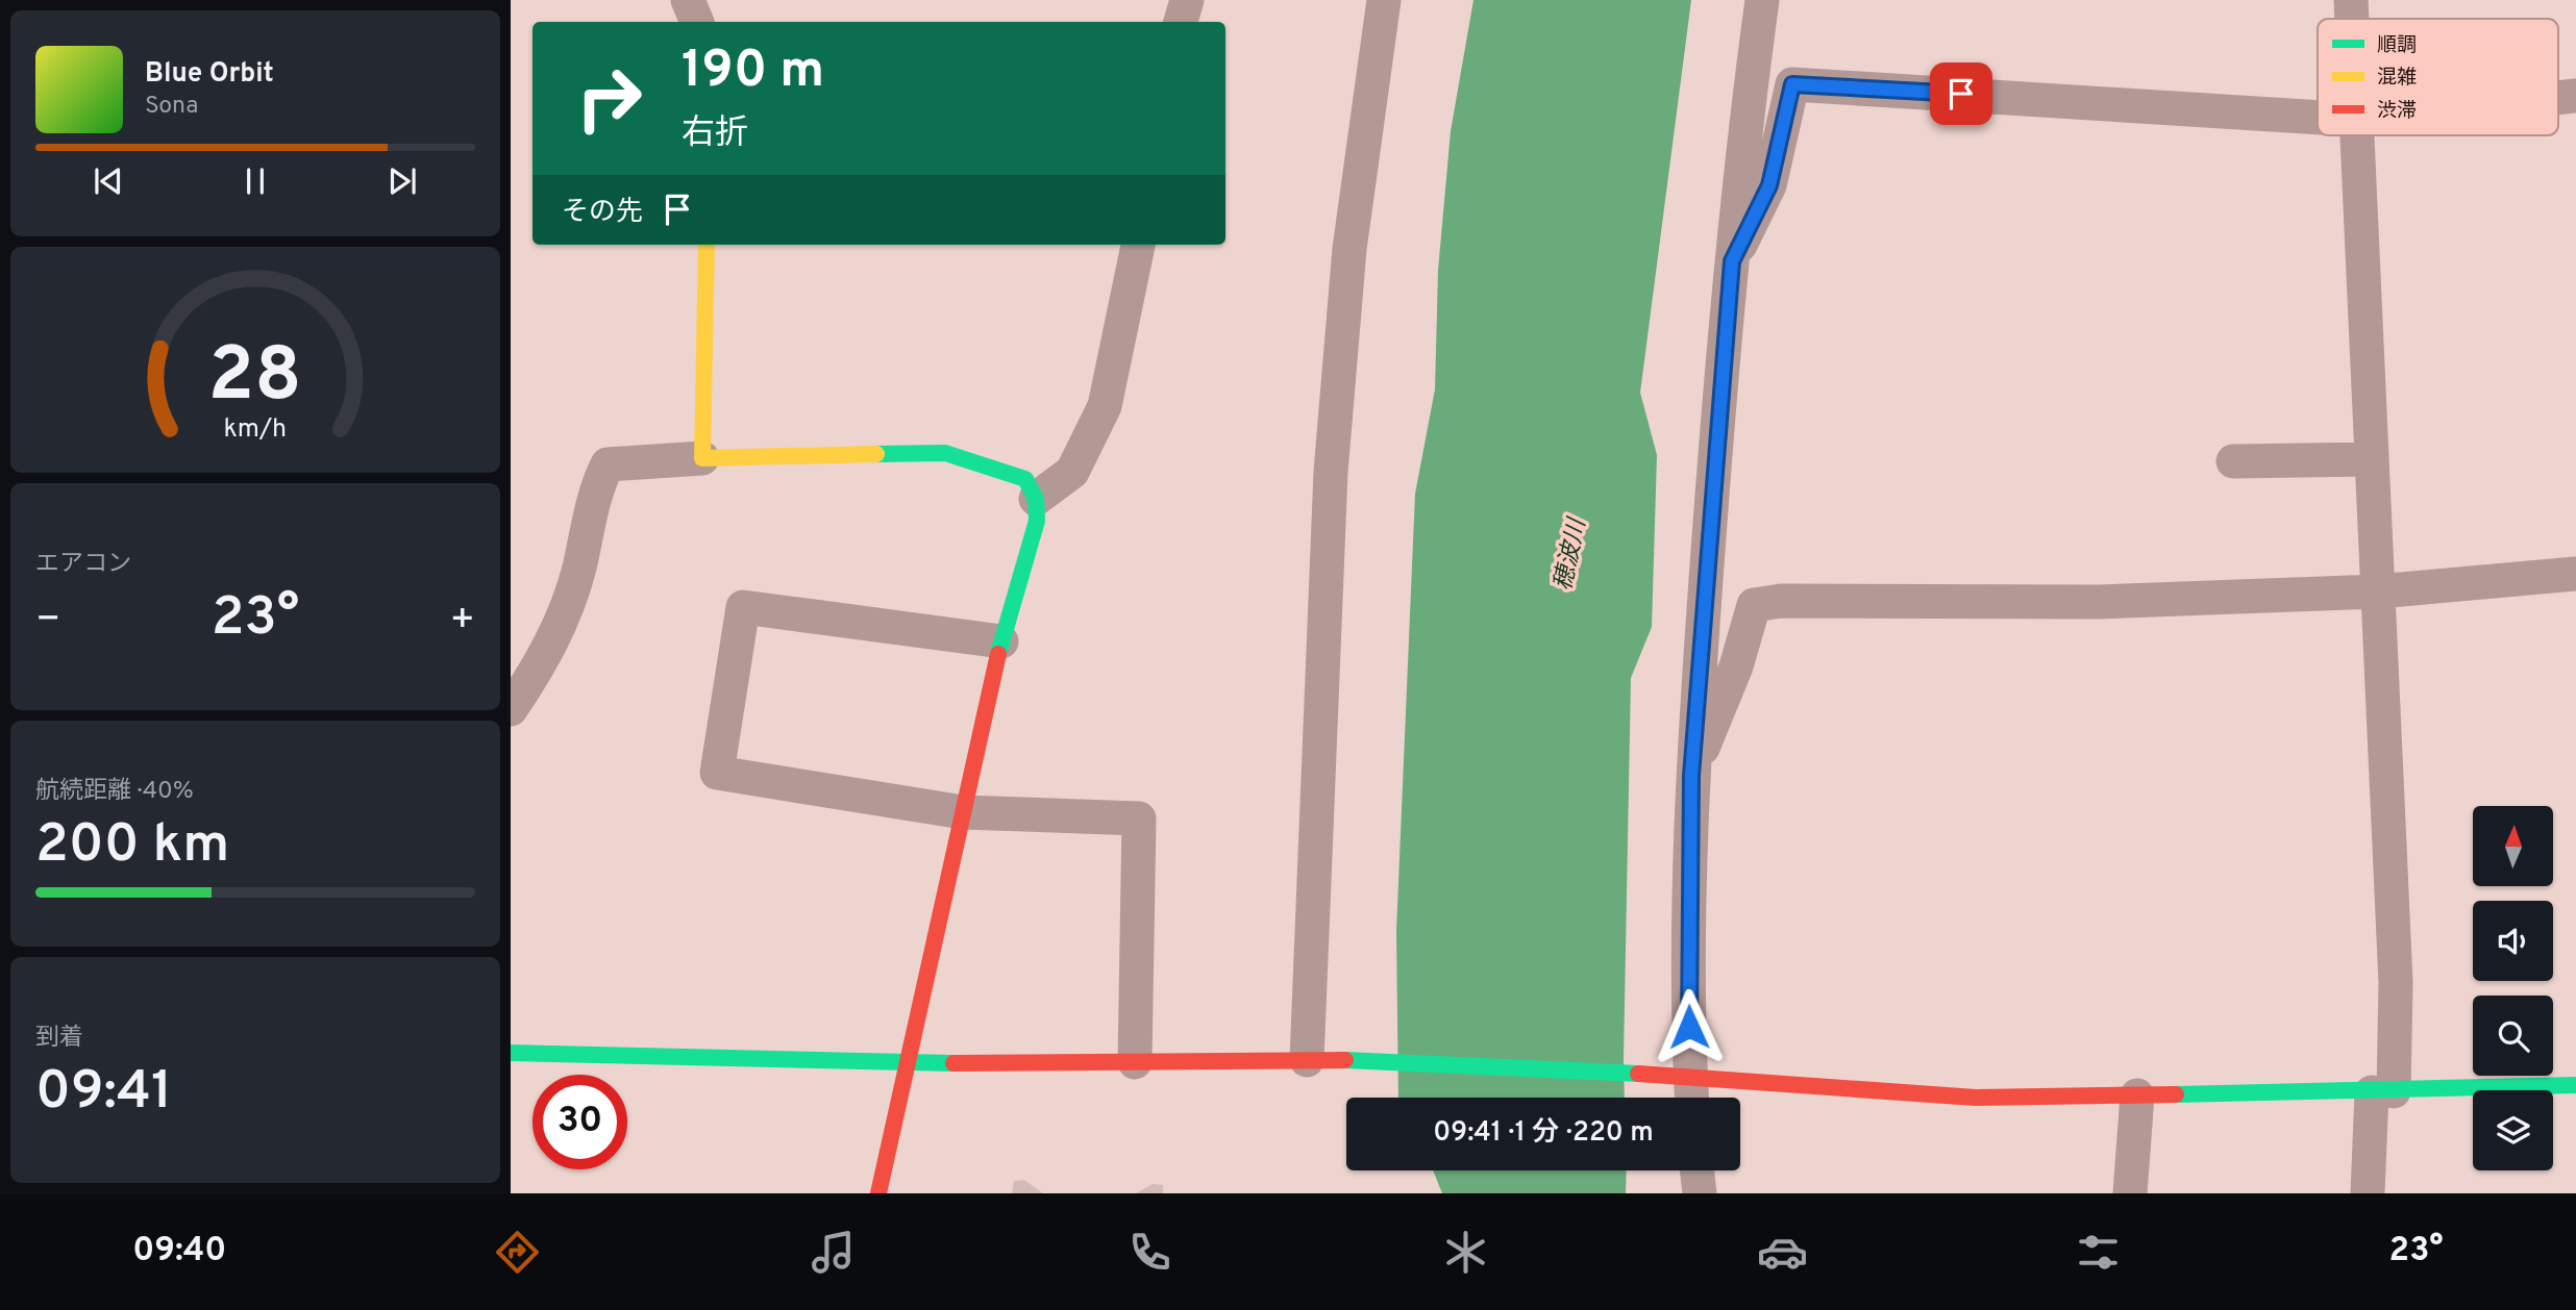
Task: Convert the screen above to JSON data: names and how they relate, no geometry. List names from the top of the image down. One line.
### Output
{"water":["穂波川"],"legend":["順調","混雑","渋滞"],"north":"top","page":{"turn":["190 m","右折"],"song":["Blue Orbit","Sona"],"then":"その先","tile":["エアコン",["航続距離 · 40%","200 km"],["到着","09:41"]],"heat":["−","23°","+"],"limit":"30","trip":"09:41 · 1 分 · 220 m","tabs":["09:40","23°"],"gauge":["28","km/h"]}}
